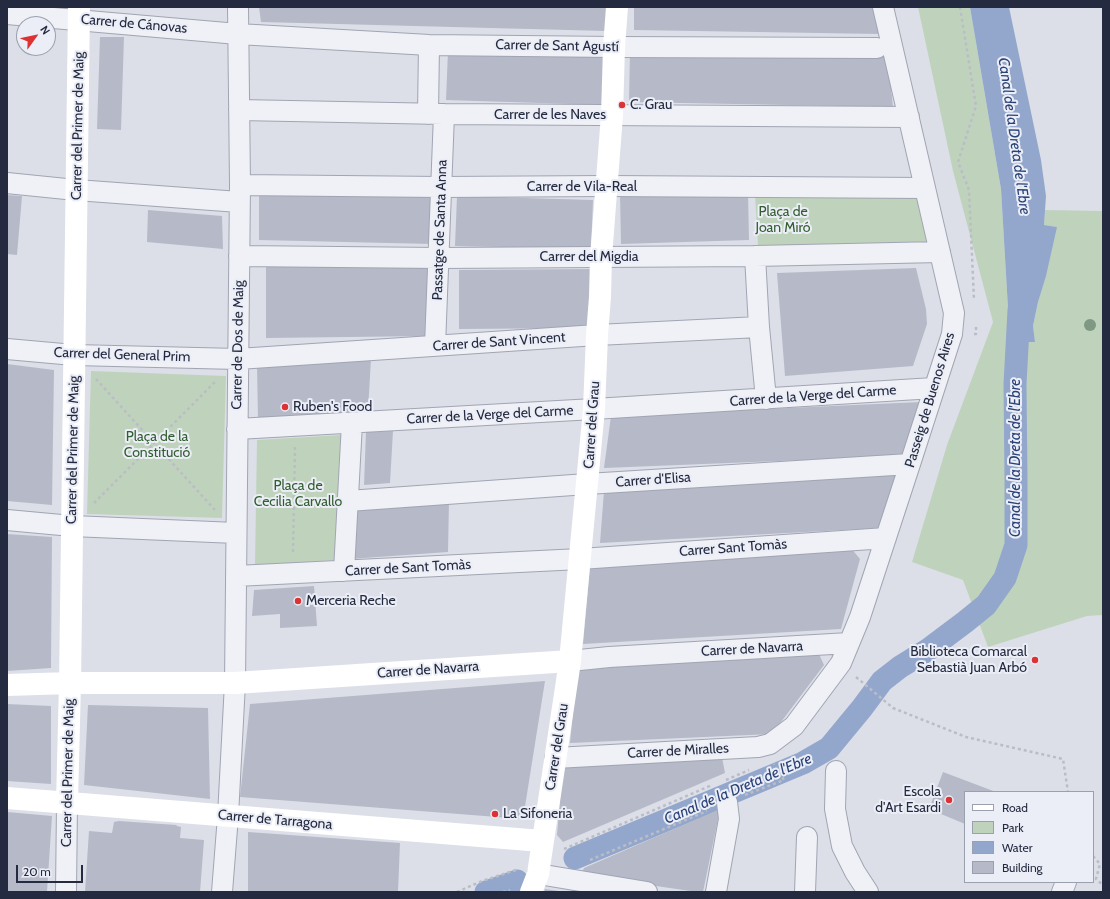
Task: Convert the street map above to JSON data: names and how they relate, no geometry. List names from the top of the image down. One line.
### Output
{"streets":{"street":["Carrer de Cánovas","Carrer de Sant Agustí","Carrer de les Naves","Carrer del Primer de Maig","Carrer de Vila-Real","Passatge de Santa Anna","Carrer del Migdia","Carrer de Sant Vincent","Carrer de Dos de Maig","Carrer del General Prim","Carrer de la Verge del Carme","Passeig de Buenos Aires","Carrer del Grau","Carrer d'Elisa","Carrer Sant Tomàs","Carrer de Sant Tomàs","Carrer de Navarra","Carrer de Miralles","Carrer de Tarragona"]},"crossings":[["Carrer de Cánovas","Carrer de Sant Agustí"],["Carrer de Cánovas","Carrer del Primer de Maig"],["Carrer de Cánovas","Carrer de Dos de Maig"],["Carrer de Sant Agustí","Passatge de Santa Anna"],["Carrer de Sant Agustí","Carrer de Dos de Maig"],["Carrer de Sant Agustí","Carrer del Grau"],["Carrer de les Naves","Passatge de Santa Anna"],["Carrer de les Naves","Carrer de Dos de Maig"],["Carrer de les Naves","Passeig de Buenos Aires"],["Carrer de les Naves","Carrer del Grau"],["Carrer del Primer de Maig","Carrer de Vila-Real"],["Carrer del Primer de Maig","Carrer del General Prim"],["Carrer del Primer de Maig","Carrer de Navarra"],["Carrer del Primer de Maig","Carrer de Tarragona"],["Carrer de Vila-Real","Passatge de Santa Anna"],["Carrer de Vila-Real","Carrer de Dos de Maig"],["Carrer de Vila-Real","Passeig de Buenos Aires"],["Carrer de Vila-Real","Carrer del Grau"],["Passatge de Santa Anna","Carrer del Migdia"],["Passatge de Santa Anna","Carrer de Sant Vincent"],["Carrer del Migdia","Carrer de Dos de Maig"],["Carrer del Migdia","Passeig de Buenos Aires"],["Carrer del Migdia","Carrer del Grau"],["Carrer de Sant Vincent","Carrer de Dos de Maig"],["Carrer de Sant Vincent","Carrer del General Prim"],["Carrer de Sant Vincent","Carrer del Grau"],["Carrer de Dos de Maig","Carrer del General Prim"],["Carrer de Dos de Maig","Carrer de la Verge del Carme"],["Carrer de Dos de Maig","Carrer de Sant Tomàs"],["Carrer de Dos de Maig","Carrer de Navarra"],["Carrer de Dos de Maig","Carrer de Tarragona"],["Carrer de la Verge del Carme","Passeig de Buenos Aires"],["Carrer de la Verge del Carme","Carrer del Grau"],["Passeig de Buenos Aires","Carrer d'Elisa"],["Passeig de Buenos Aires","Carrer Sant Tomàs"],["Passeig de Buenos Aires","Carrer de Navarra"],["Passeig de Buenos Aires","Carrer de Miralles"],["Carrer del Grau","Carrer d'Elisa"],["Carrer del Grau","Carrer Sant Tomàs"],["Carrer del Grau","Carrer de Sant Tomàs"],["Carrer del Grau","Carrer de Navarra"],["Carrer del Grau","Carrer de Miralles"],["Carrer del Grau","Carrer de Tarragona"],["Carrer Sant Tomàs","Carrer de Sant Tomàs"]],"water":["Canal de la Dreta de l'Ebre"],"parks":["Plaça de Joan Miró","Plaça de la Constitució","Plaça de Cecilia Carvallo"],"places":["C. Grau","Ruben's Food","Merceria Reche","Biblioteca Comarcal Sebastià Juan Arbó","Escola d'Art Esardi","La Sifoneria"],"legend":["Road","Park","Water","Building"],"scale_bar":"20 m","north":"top right"}
